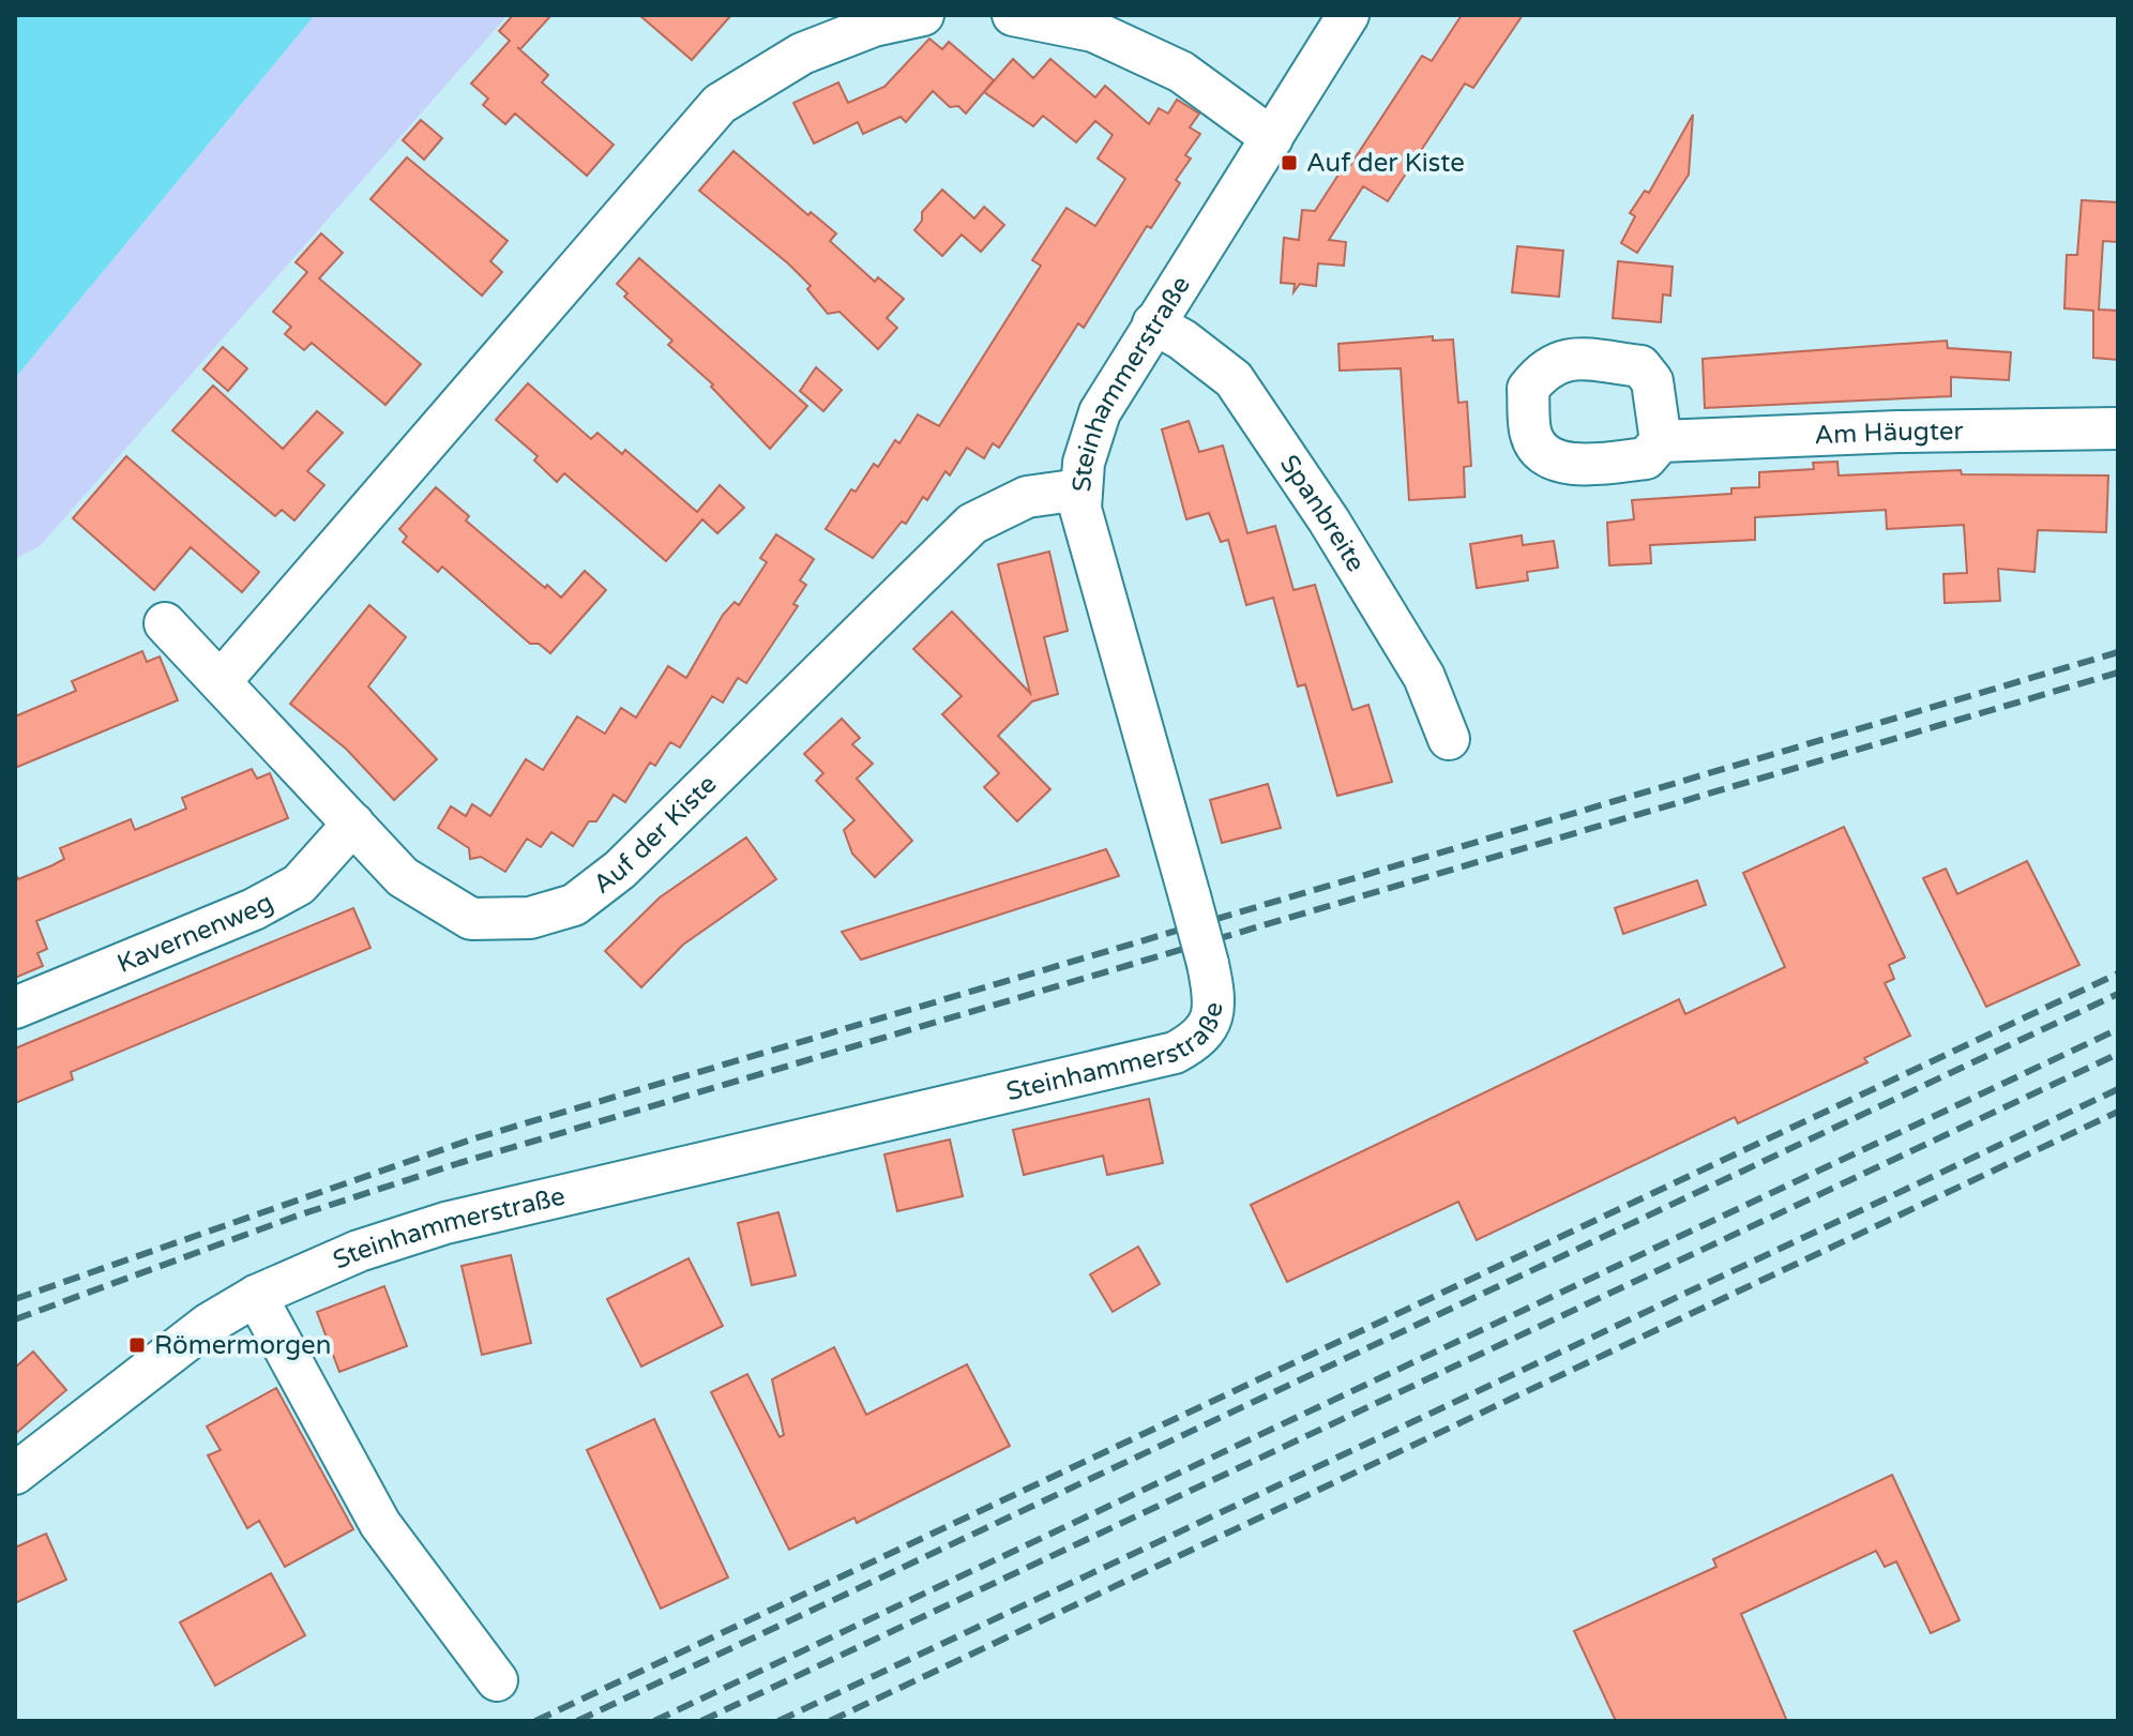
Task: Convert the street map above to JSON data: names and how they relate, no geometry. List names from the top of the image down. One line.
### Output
{"streets":{"street":["Steinhammerstraße","Am Häugter","Spanbreite","Auf der Kiste","Kavernenweg"]},"crossings":[["Steinhammerstraße","Spanbreite"],["Steinhammerstraße","Auf der Kiste"],["Auf der Kiste","Kavernenweg"]],"places":{"transit":["Auf der Kiste","Römermorgen"]}}
